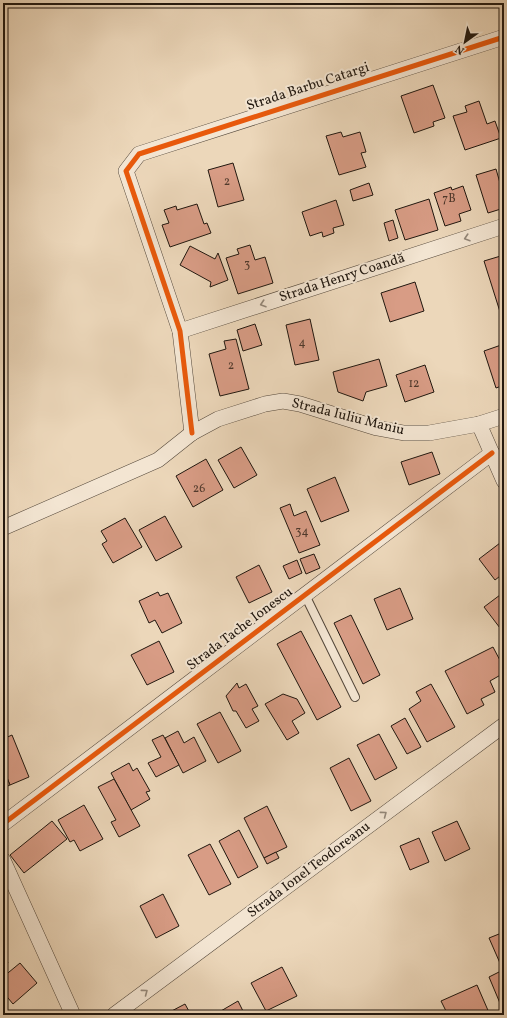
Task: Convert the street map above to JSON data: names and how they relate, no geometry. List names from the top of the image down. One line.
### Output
{"streets":{"street":["Strada Barbu Catargi","Strada Henry Coandă","Strada Iuliu Maniu","Strada Tache Ionescu","Strada Ionel Teodoreanu"]},"crossings":[["Strada Barbu Catargi","Strada Henry Coandă"]],"one_way":["Strada Henry Coandă","Strada Ionel Teodoreanu"],"house_numbers":["2","7B","3","4","2","12","26","34"],"north":"bottom left"}
